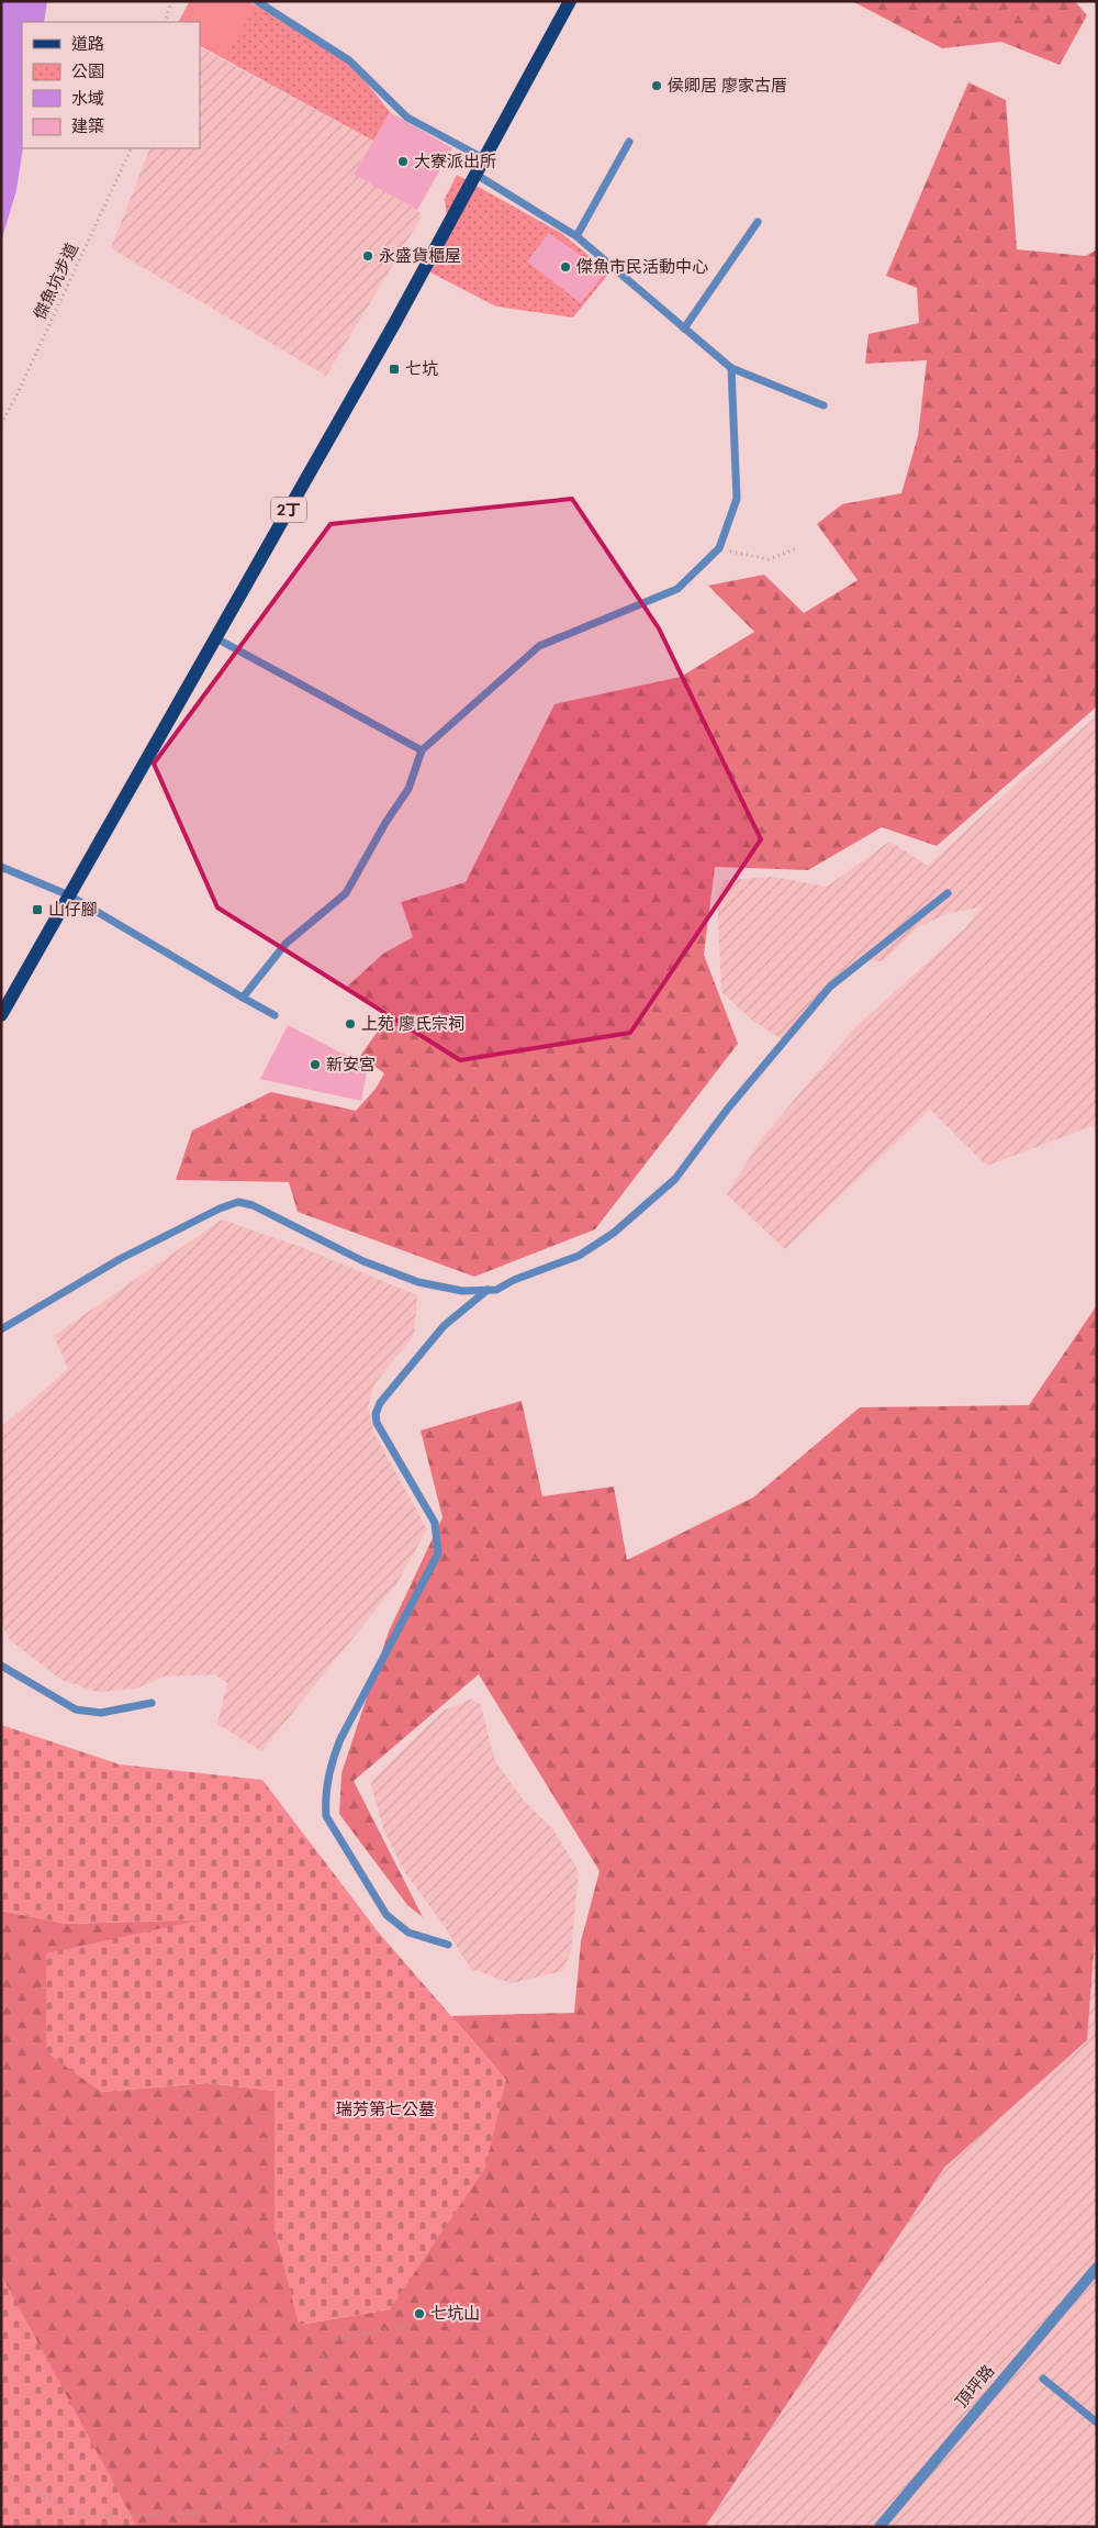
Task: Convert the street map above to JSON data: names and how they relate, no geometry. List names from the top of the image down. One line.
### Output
{"streets":{"main road":["2丁"],"street":["頂坪路"],"path":["傑魚坑步道"]},"parks":["瑞芳第七公墓"],"places":{"other":["侯卿居 廖家古厝","大寮派出所","永盛貨櫃屋","傑魚市民活動中心","上苑 廖氏宗祠","新安宮","七坑山"],"transit":["七坑","山仔腳"]},"legend":["道路","公園","水域","建築"]}
